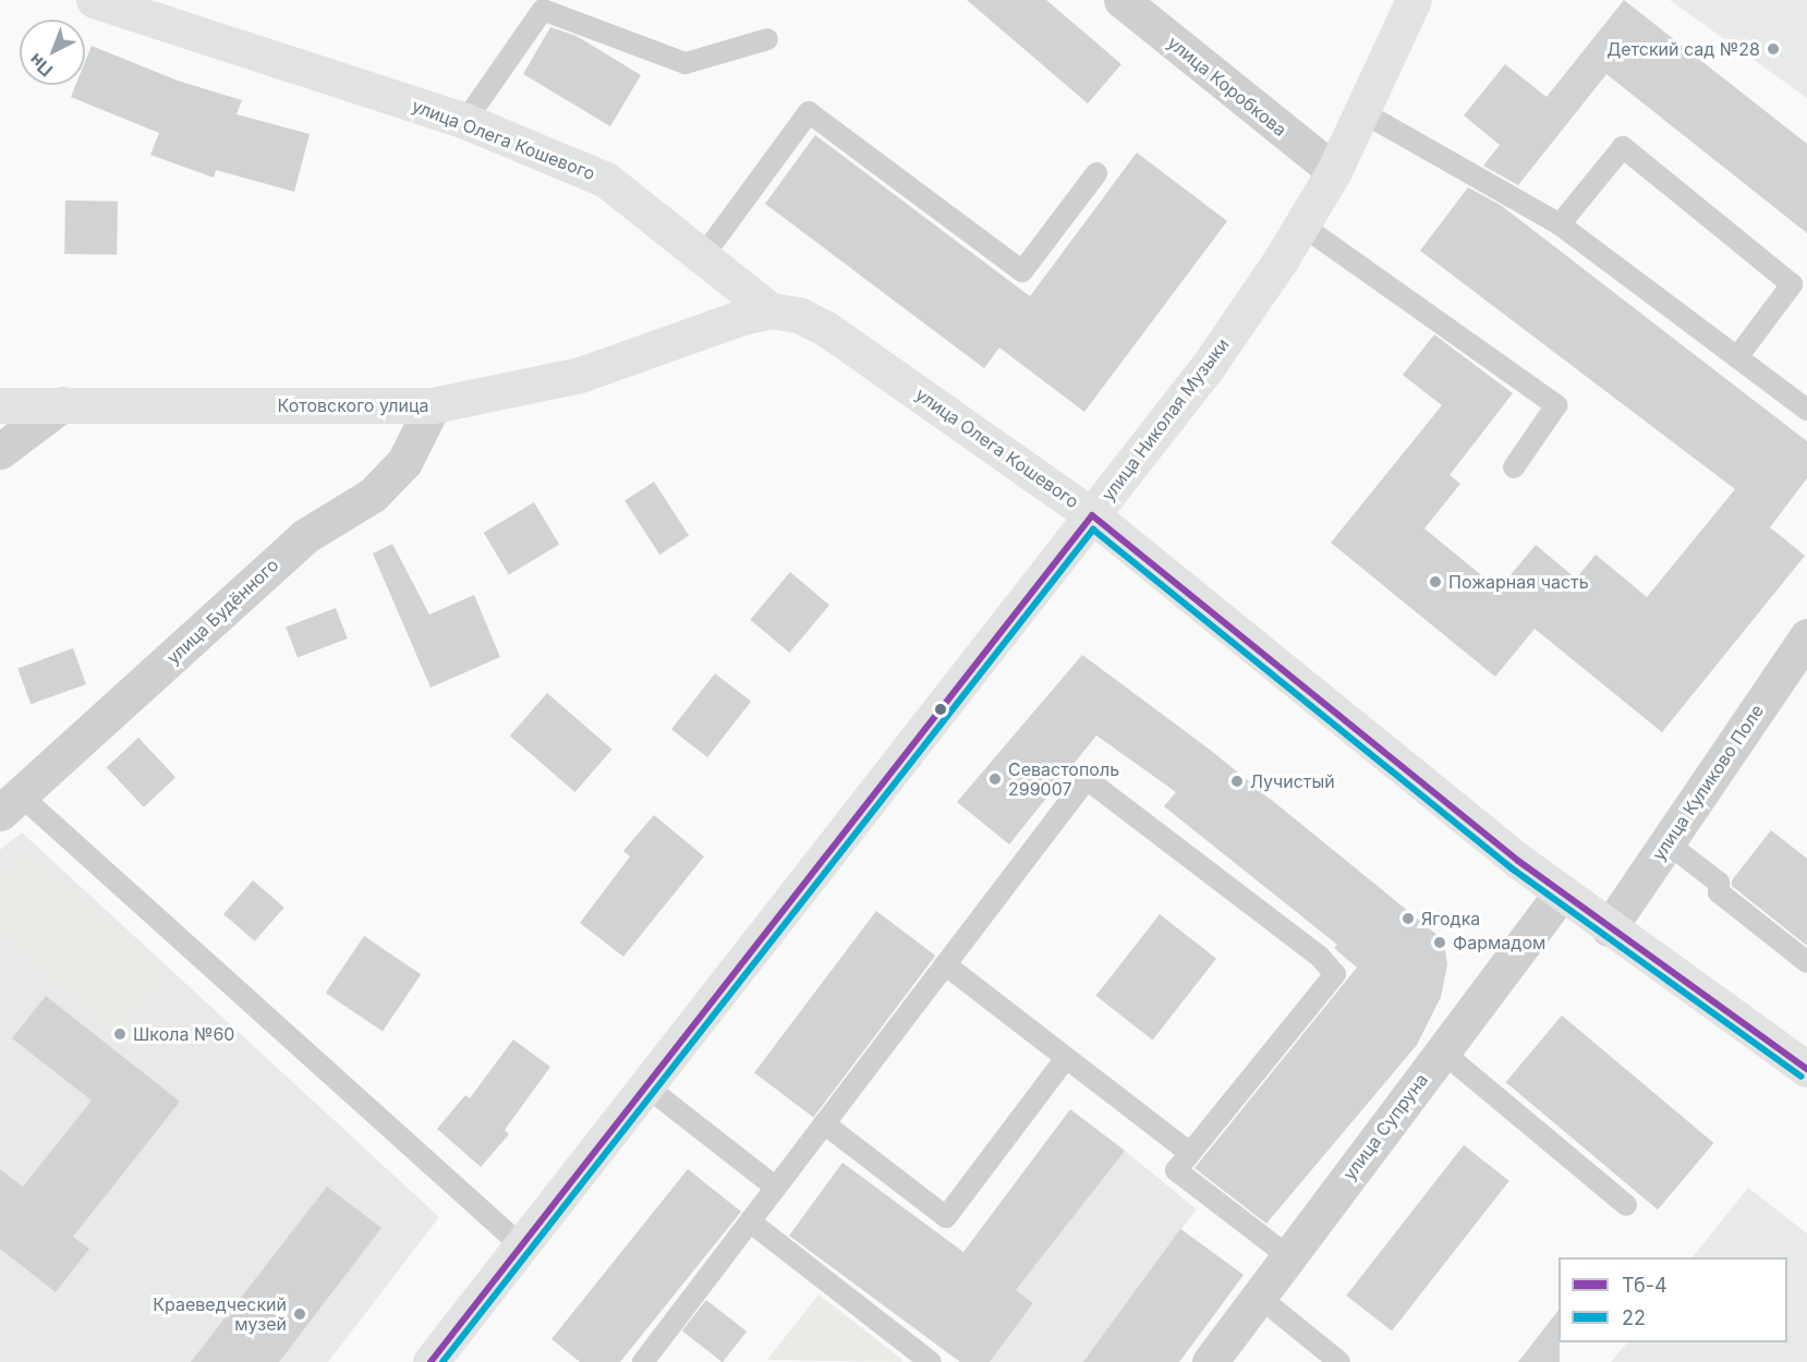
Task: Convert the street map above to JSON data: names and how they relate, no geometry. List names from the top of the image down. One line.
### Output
{"streets":{"main road":["улица Олега Кошевого","Котовского улица","улица Николая Музыки"],"street":["улица Коробкова","улица Будённого","улица Куликово Поле","улица Супруна"]},"crossings":[["улица Коробкова","улица Николая Музыки"],["улица Олега Кошевого","Котовского улица"],["улица Олега Кошевого","улица Николая Музыки"],["улица Олега Кошевого","улица Куликово Поле"],["улица Олега Кошевого","улица Супруна"],["Котовского улица","улица Будённого"]],"places":["Детский сад №28","Пожарная часть","Севастополь 299007","Лучистый","Ягодка","Фармадом","Школа №60","Краеведческий музей"],"lines":["transit line Тб-4","transit line 22"],"legend":["Тб-4","22"],"north":"bottom left"}
